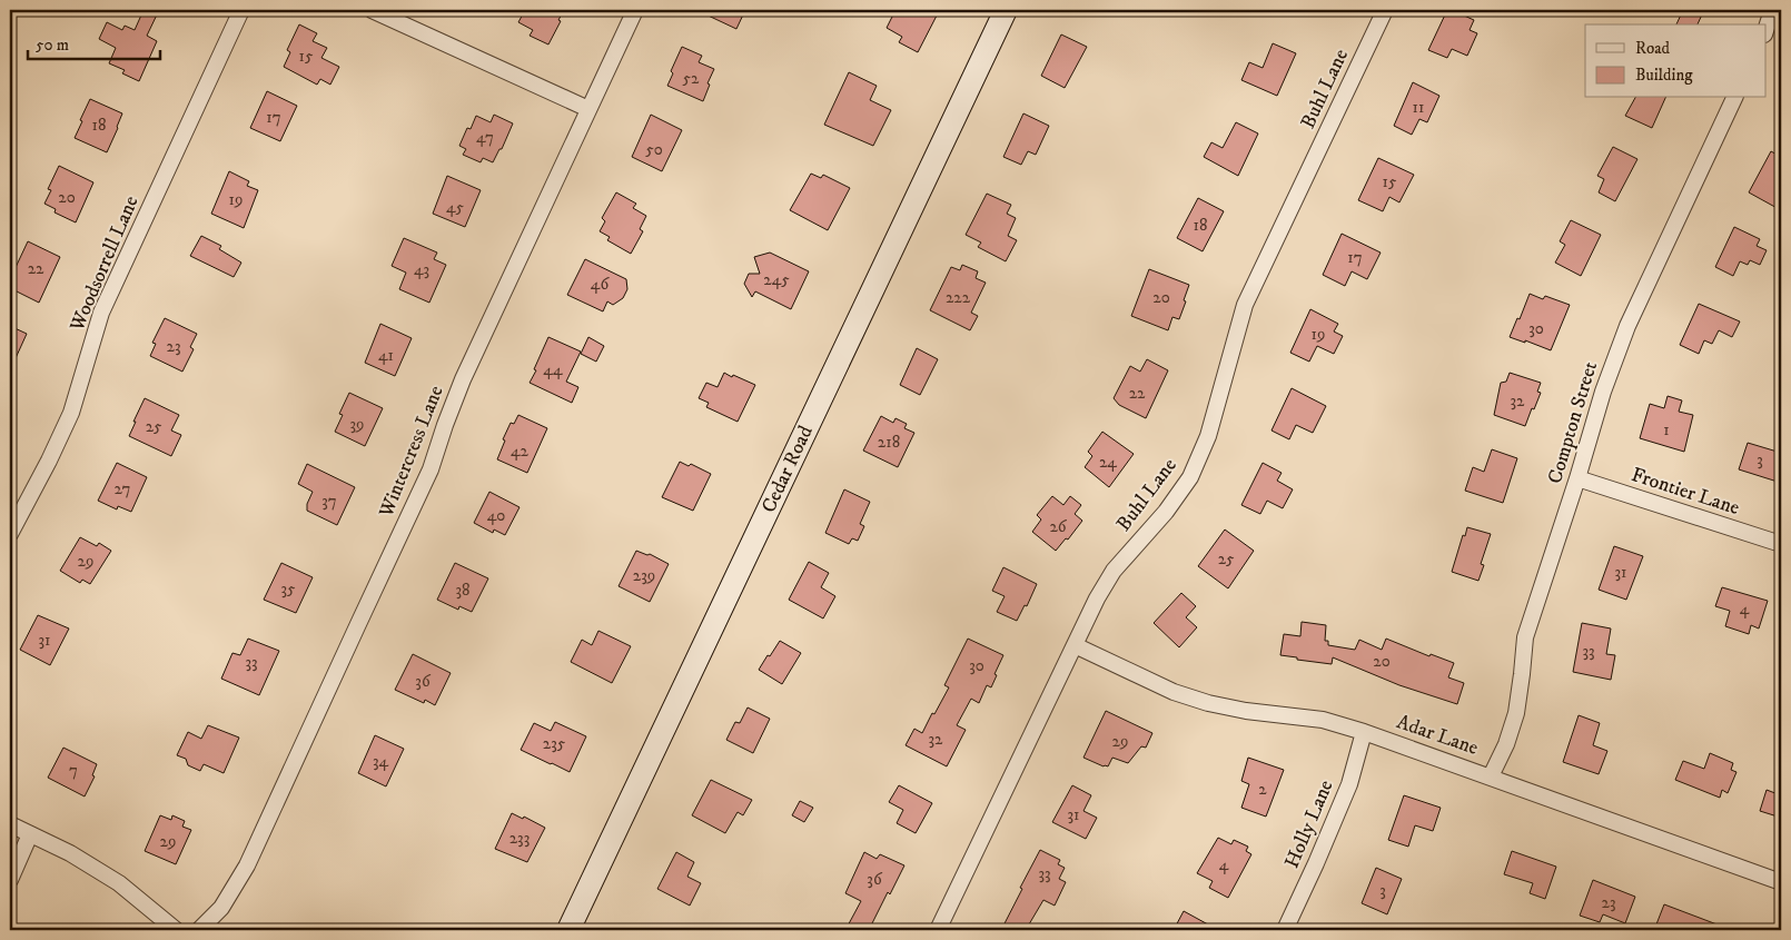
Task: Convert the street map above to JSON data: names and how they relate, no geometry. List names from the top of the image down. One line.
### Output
{"streets":{"street":["Buhl Lane","Woodsorrell Lane","Compton Street","Wintercress Lane","Cedar Road","Frontier Lane","Adar Lane","Holly Lane"]},"crossings":[["Buhl Lane","Adar Lane"],["Compton Street","Frontier Lane"],["Compton Street","Adar Lane"],["Adar Lane","Holly Lane"]],"house_numbers":["15","52","11","17","18","47","50","15","20","19","45","18","17","22","43","245","46","222","20","30","19","23","41","44","22","32","39","25","1","218","42","3","24","27","37","40","26","25","29","31","239","35","38","4","31","33","20","33","30","36","32","29","235","34","7","2","31","233","29","4","33","36","3","23"],"legend":["Road","Building"],"scale_bar":"50 m"}
